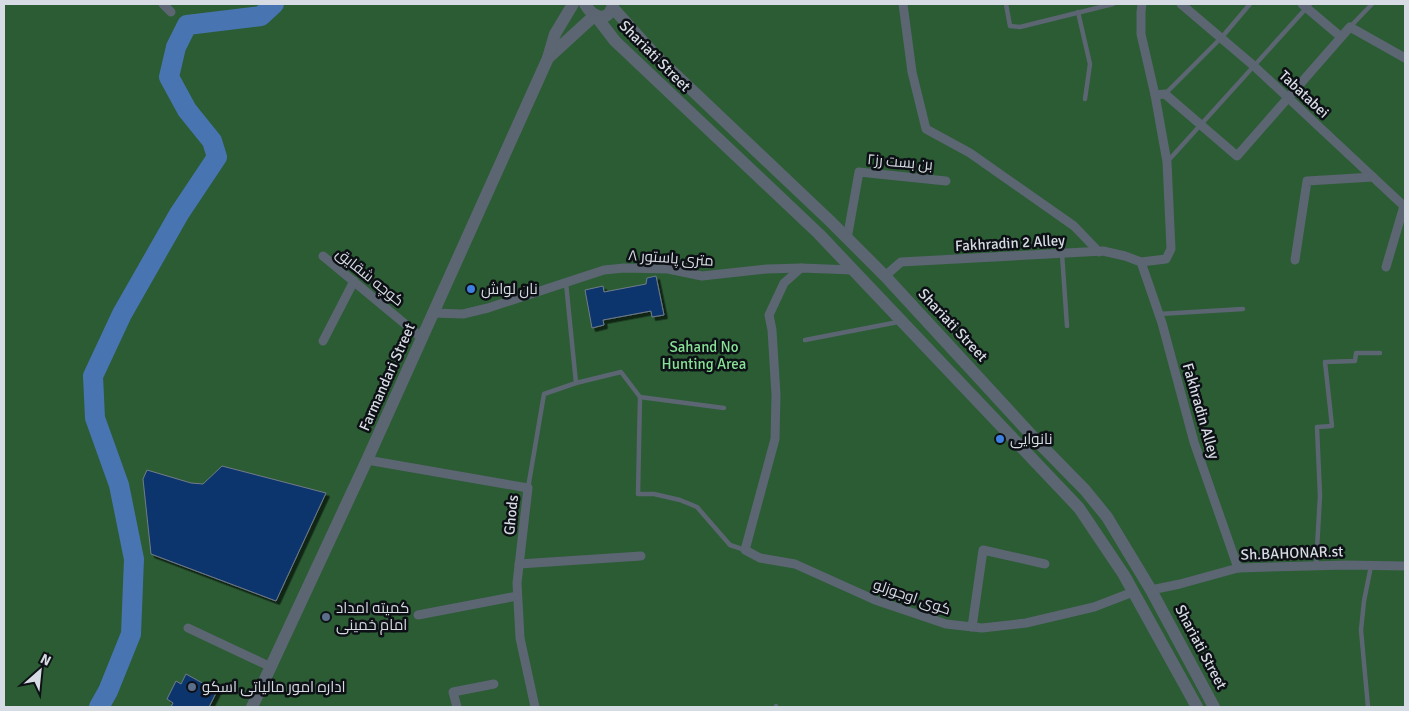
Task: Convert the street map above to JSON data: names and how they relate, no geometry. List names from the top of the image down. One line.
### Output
{"streets":{"main road":["Shariati Street","Farmandari Street"],"street":["Tabatabei","بن بست رز۲","Fakhradin 2 Alley","۸ متری پاستور","کوچه شقایق","Fakhradin Alley","Ghods","Sh.BAHONAR.st","کوی اوجوزلو"]},"crossings":[["Shariati Street","بن بست رز۲"],["Shariati Street","Fakhradin 2 Alley"],["Shariati Street","۸ متری پاستور"],["Shariati Street","Farmandari Street"],["Shariati Street","Sh.BAHONAR.st"],["Shariati Street","کوی اوجوزلو"],["Fakhradin 2 Alley","Fakhradin Alley"],["۸ متری پاستور","Farmandari Street"],["کوچه شقایق","Farmandari Street"],["Farmandari Street","Ghods"],["Fakhradin Alley","Sh.BAHONAR.st"]],"parks":["Sahand No Hunting Area"],"places":["نان لواش","نانوایی","کمیته امداد امام خمینی","اداره امور مالیاتی اسکو"],"north":"top right"}
